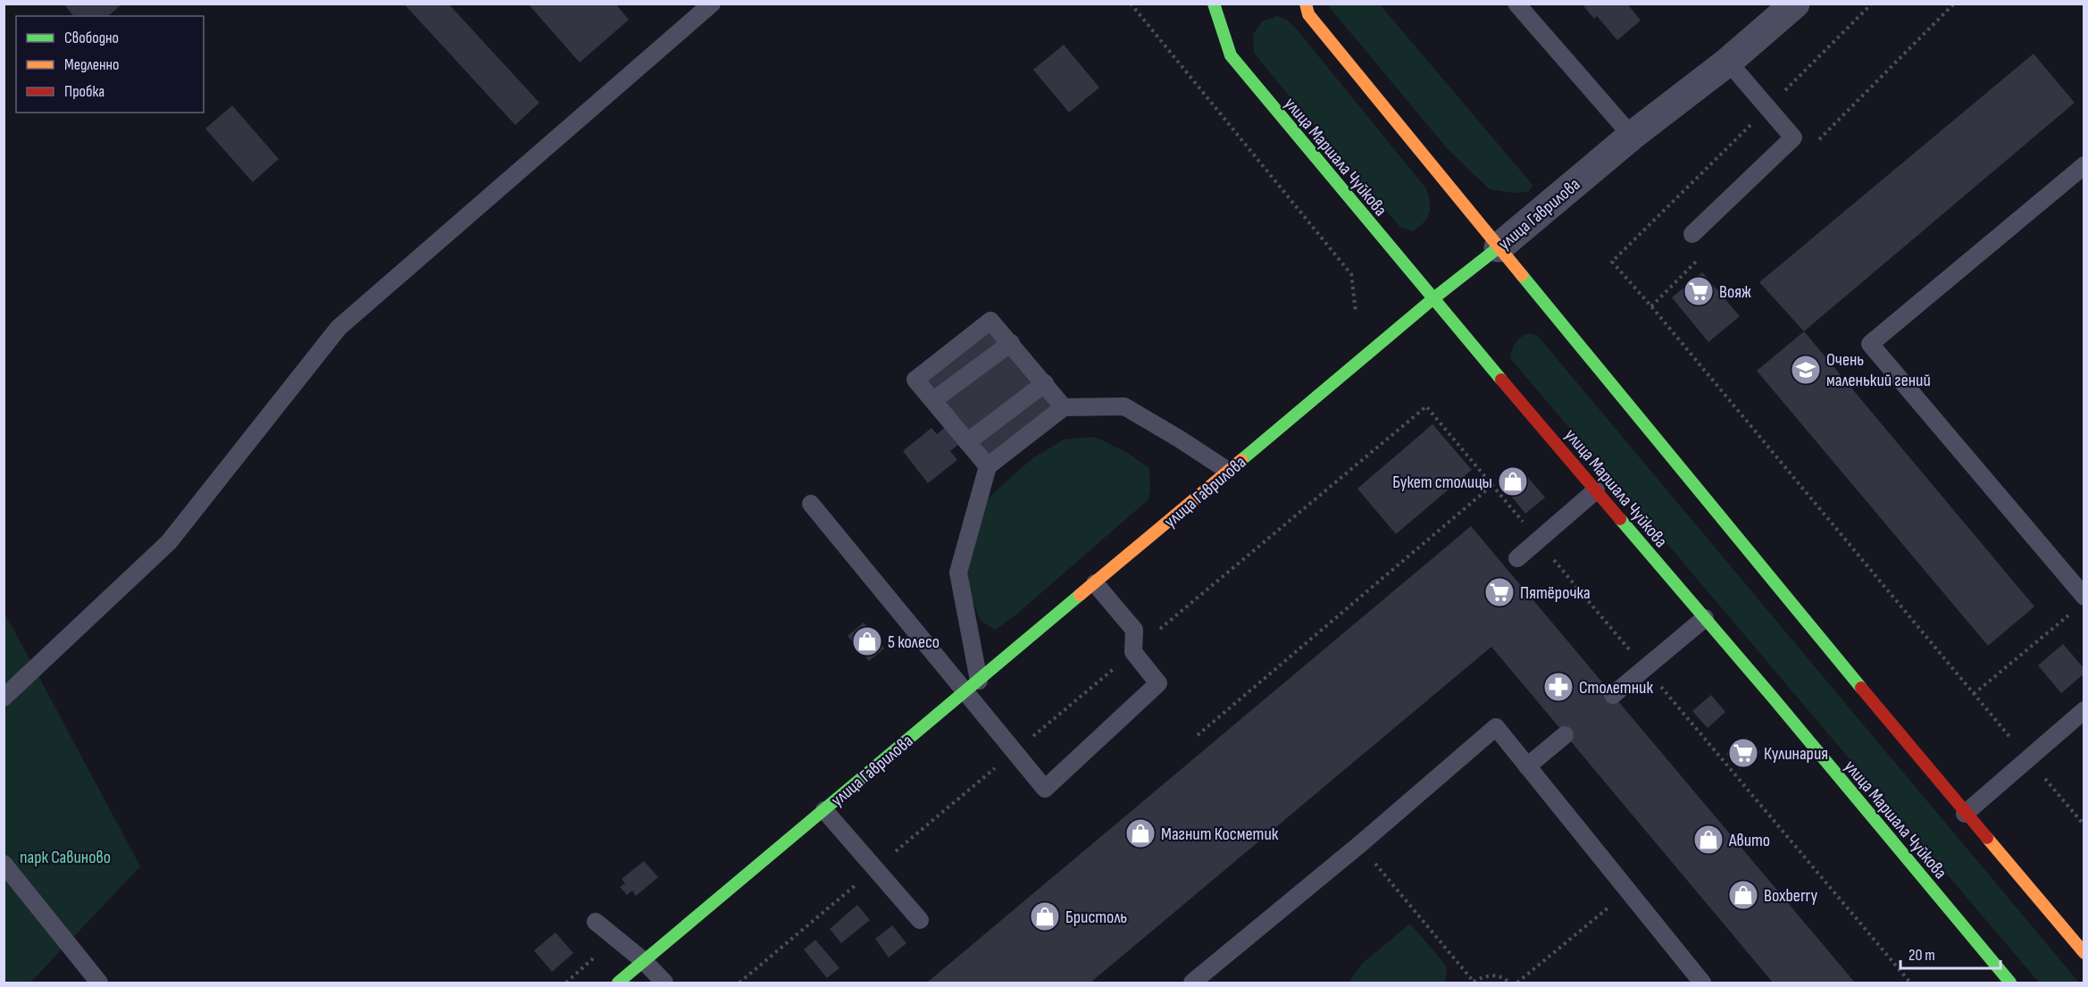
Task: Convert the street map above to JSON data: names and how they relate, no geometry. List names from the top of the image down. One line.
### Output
{"streets":{"main road":["улица Маршала Чуйкова","улица Гаврилова"]},"crossings":[["улица Маршала Чуйкова","улица Гаврилова"]],"parks":["парк Савиново"],"places":{"supermarket":["Вояж","Пятёрочка","Кулинария"],"school or university":["Очень маленький гений"],"shop":["Букет столицы","5 колесо","Магнит Косметик","Авито","Boxberry","Бристоль"],"pharmacy":["Столетник"]},"legend":["Свободно","Медленно","Пробка"],"scale_bar":"20 m"}
